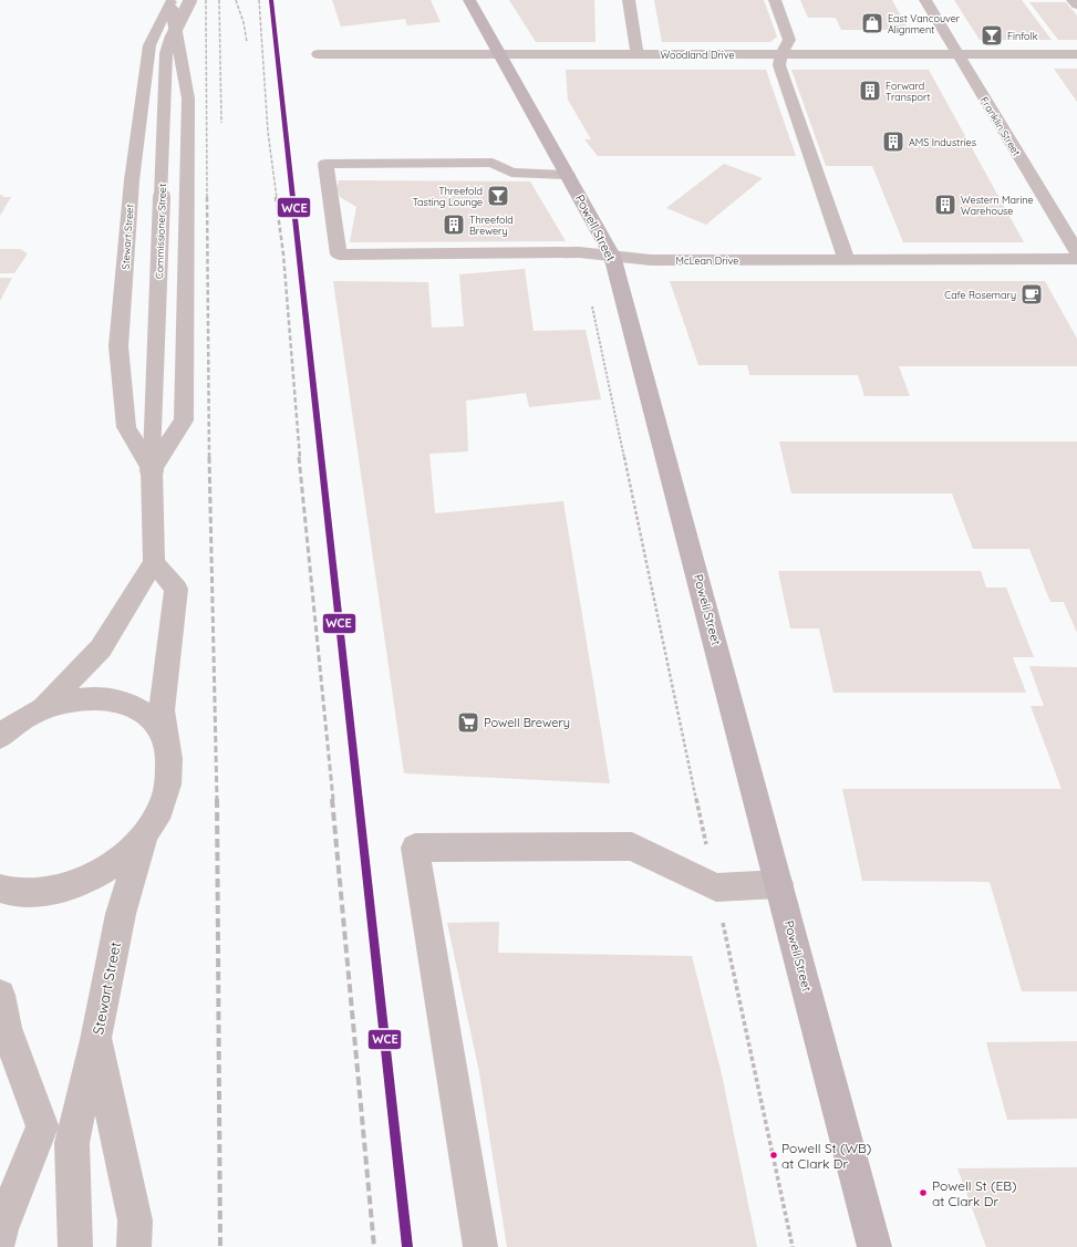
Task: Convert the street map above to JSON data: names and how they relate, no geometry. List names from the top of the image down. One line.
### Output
{"streets":{"main road":["Powell Street"],"street":["Woodland Drive","Franklin Street","Commissioner Street","Stewart Street","McLean Drive"]},"crossings":[["Woodland Drive","Franklin Street"],["Woodland Drive","Powell Street"],["Powell Street","McLean Drive"],["Commissioner Street","Stewart Street"]],"places":{"shop":["East Vancouver Alignment"],"bar":["Finfolk","Threefold Tasting Lounge"],"building":["Forward Transport","AMS Industries","Western Marine Warehouse","Threefold Brewery"],"cafe":["Cafe Rosemary"],"supermarket":["Powell Brewery"],"other":["Powell St (WB) at Clark Dr","Powell St (EB) at Clark Dr"]},"lines":["transit line WCE"]}
